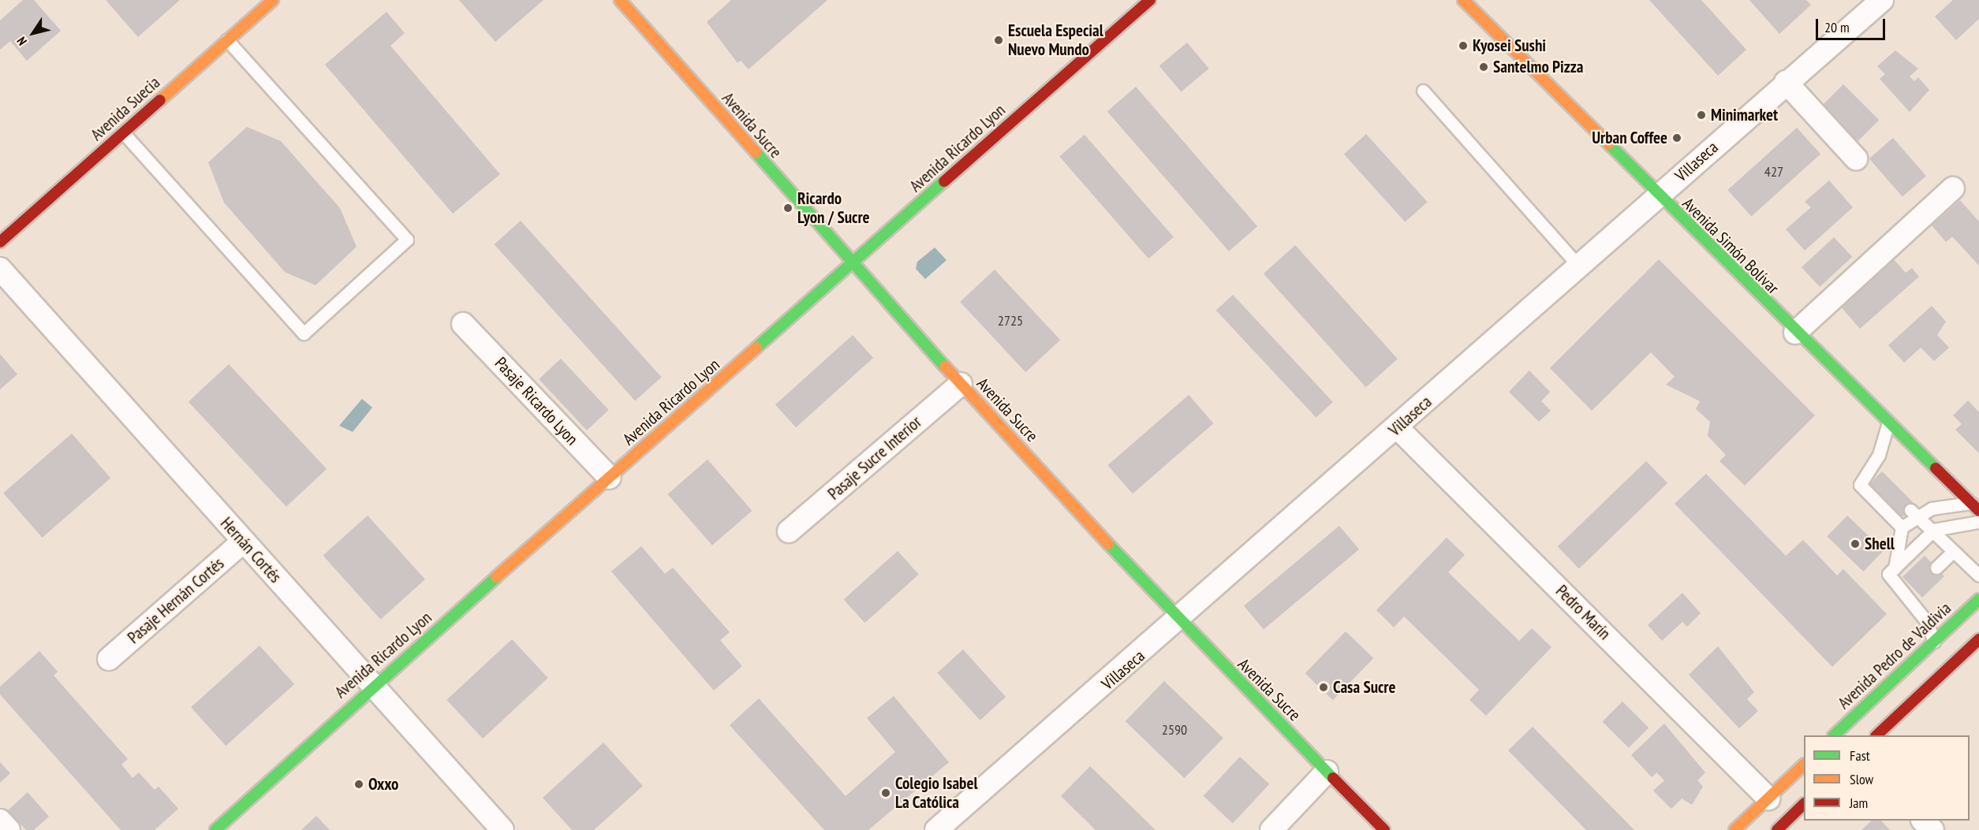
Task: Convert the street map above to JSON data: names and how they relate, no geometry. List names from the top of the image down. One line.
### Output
{"streets":{"street":["Avenida Suecia","Avenida Sucre","Avenida Ricardo Lyon","Villaseca","Avenida Simón Bolívar","Pasaje Ricardo Lyon","Pasaje Sucre Interior","Hernán Cortés","Pasaje Hernán Cortés","Pedro Marín","Avenida Pedro de Valdivia"]},"crossings":[["Avenida Sucre","Avenida Ricardo Lyon"],["Avenida Sucre","Villaseca"],["Avenida Sucre","Pasaje Sucre Interior"],["Avenida Ricardo Lyon","Pasaje Ricardo Lyon"],["Avenida Ricardo Lyon","Hernán Cortés"],["Villaseca","Avenida Simón Bolívar"],["Villaseca","Pedro Marín"],["Hernán Cortés","Pasaje Hernán Cortés"]],"places":["Escuela Especial Nuevo Mundo","Kyosei Sushi","Santelmo Pizza","Minimarket","Urban Coffee","Ricardo Lyon / Sucre","Shell","Casa Sucre","Oxxo","Colegio Isabel La Católica"],"house_numbers":["427","2725","2590"],"legend":["Fast","Slow","Jam"],"scale_bar":"20 m","north":"bottom left"}
